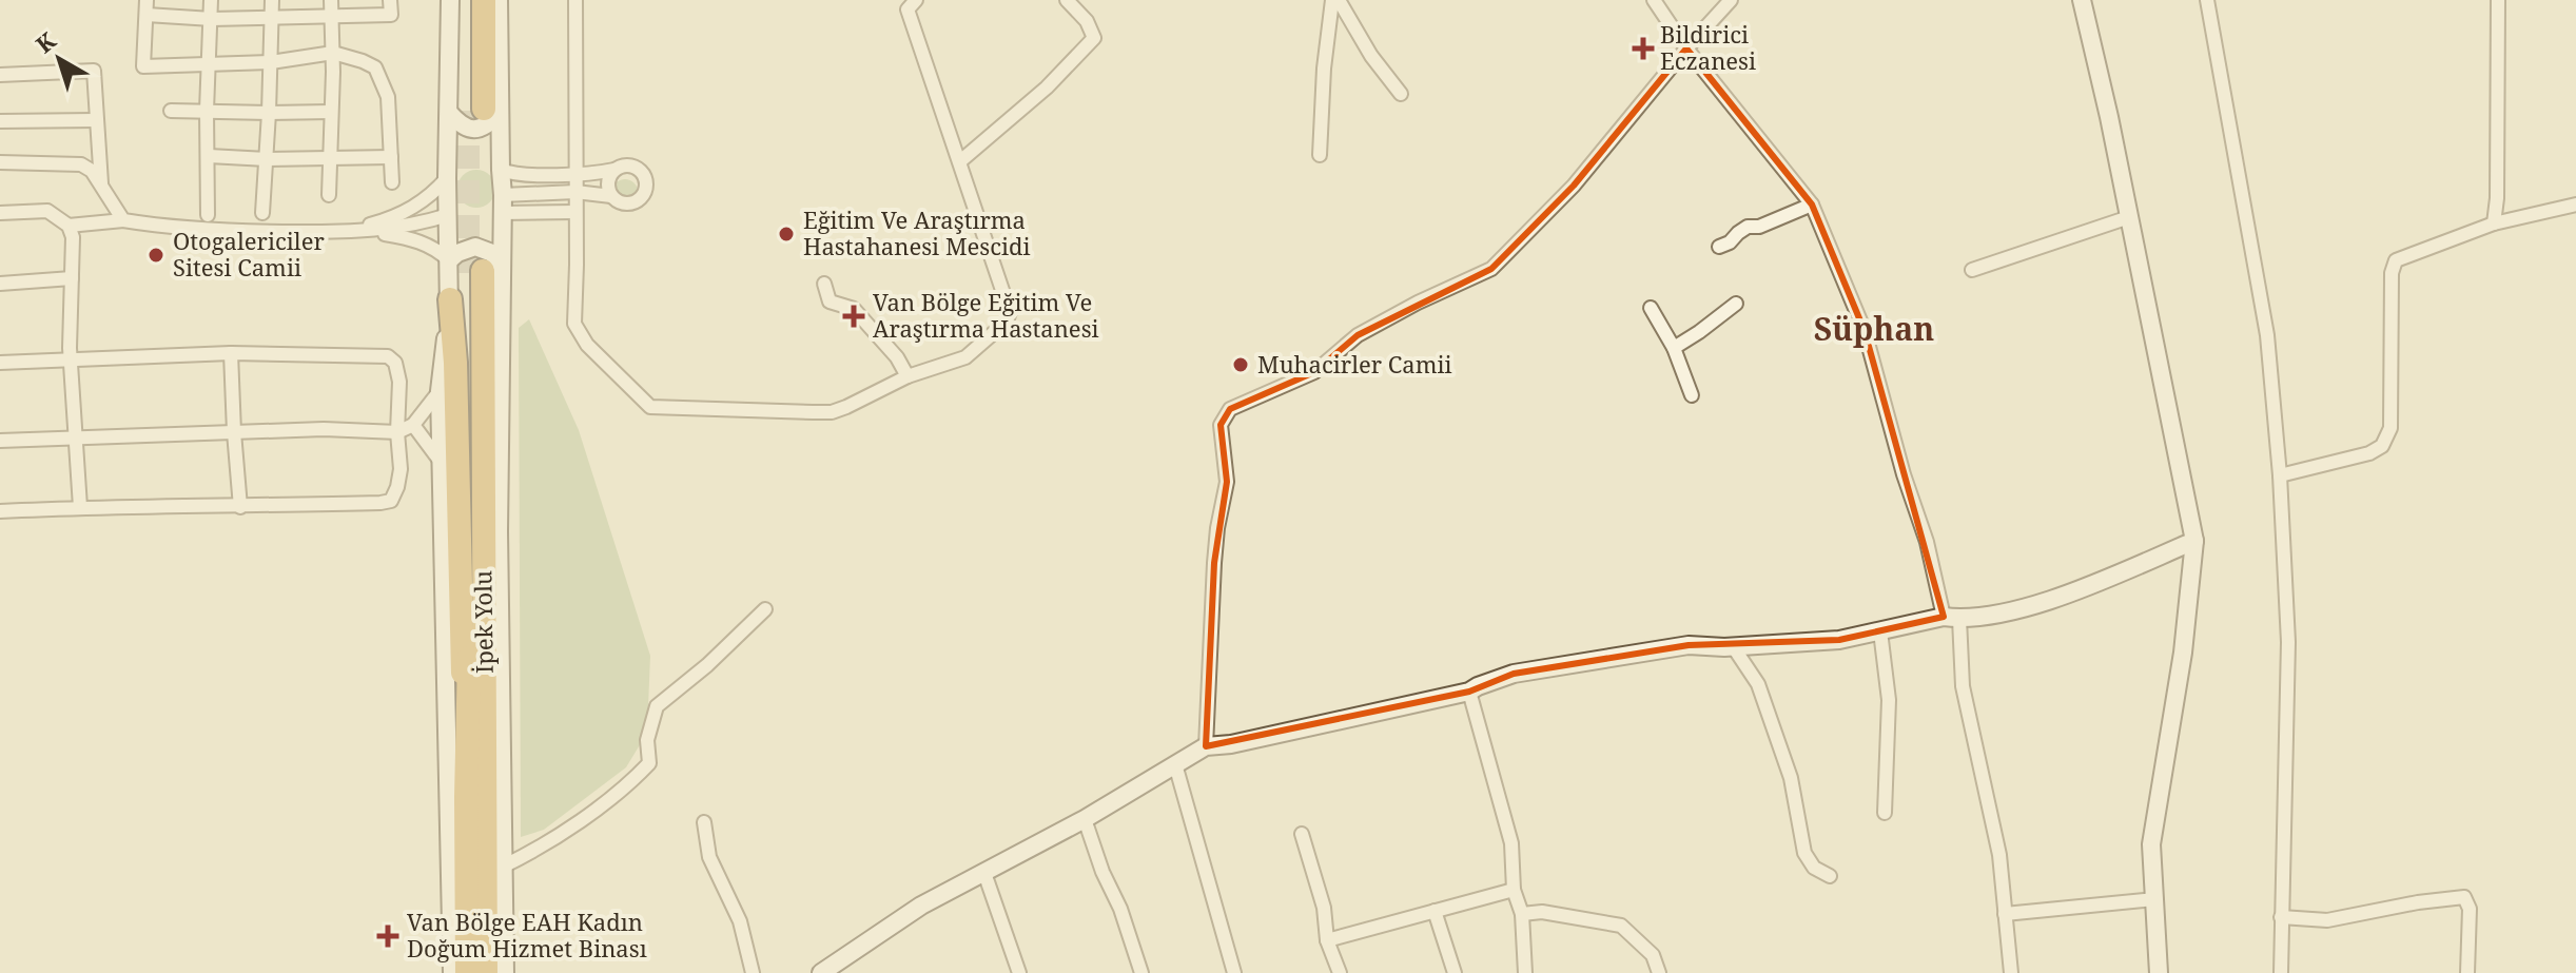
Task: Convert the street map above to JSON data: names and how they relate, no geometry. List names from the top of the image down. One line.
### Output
{"streets":{"highway":["İpek Yolu"]},"districts":["Süphan"],"places":{"health":["Bildirici Eczanesi","Van Bölge Eğitim Ve Araştırma Hastanesi","Van Bölge EAH Kadın Doğum Hizmet Binası"],"other":["Eğitim Ve Araştırma Hastahanesi Mescidi","Otogalericiler Sitesi Camii","Muhacirler Camii"]},"north":"top left"}
